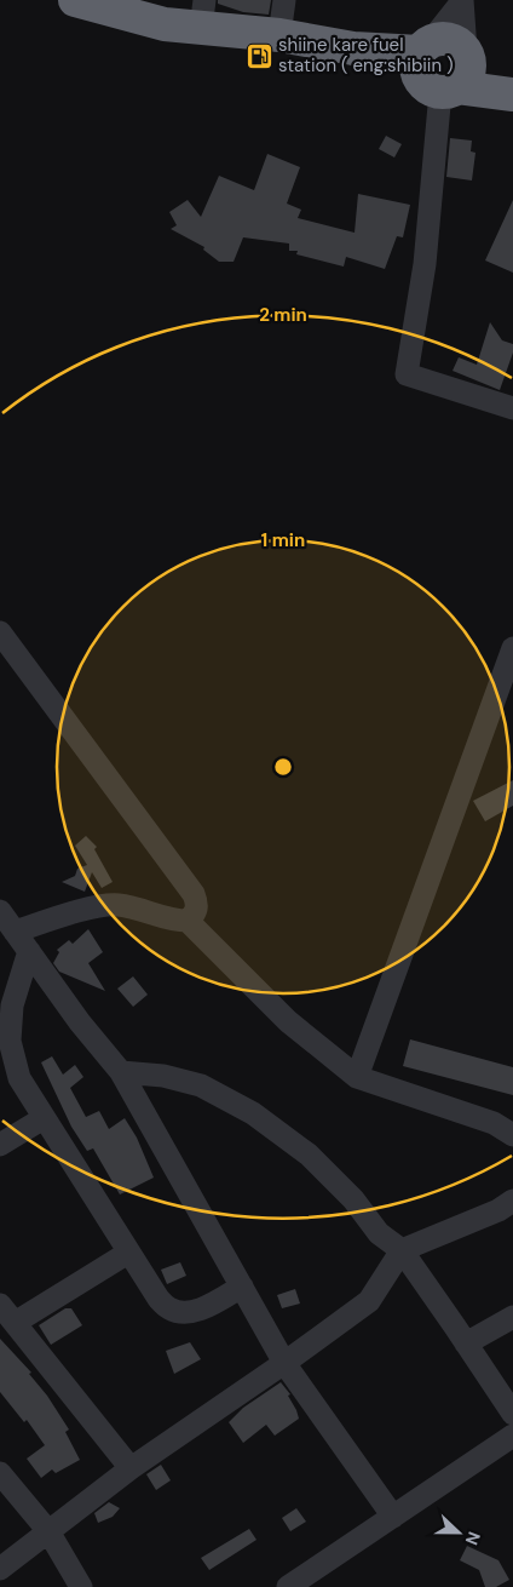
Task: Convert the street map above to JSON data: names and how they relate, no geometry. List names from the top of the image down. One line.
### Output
{"places":{"fuel station":["shiine kare fuel station ( eng:shibiin )"]},"north":"right","rings":["2 min","1 min"]}
